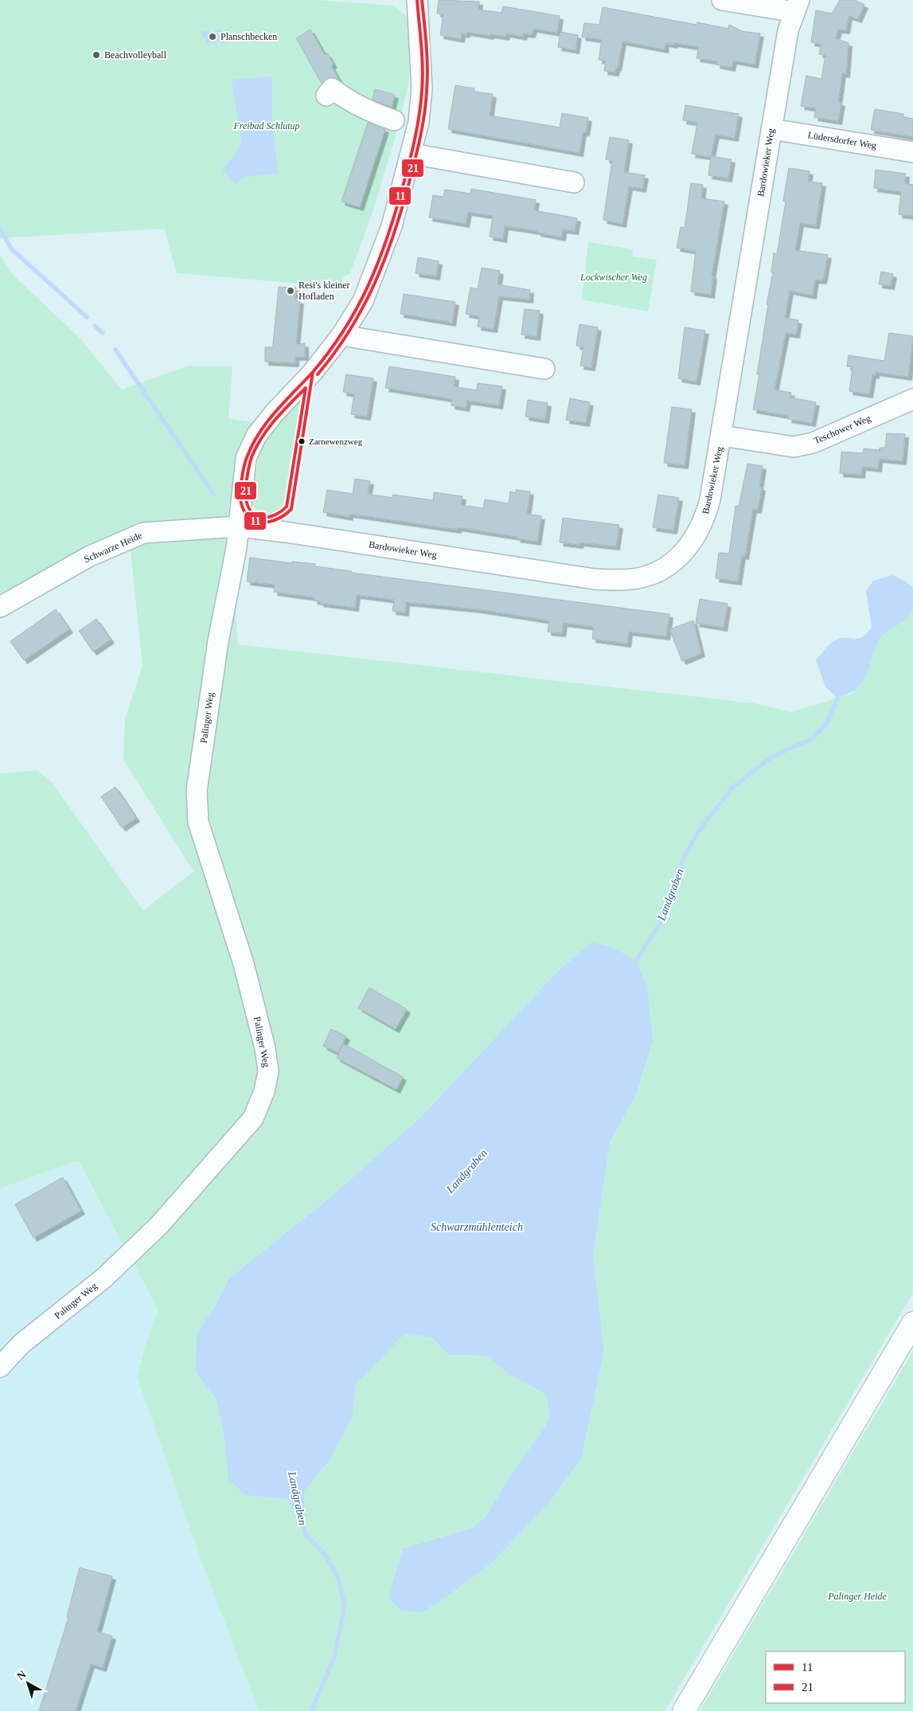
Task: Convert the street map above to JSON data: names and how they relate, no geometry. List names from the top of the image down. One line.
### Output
{"streets":{"street":["Lüdersdorfer Weg","Bardowieker Weg","Teschower Weg","Schwarze Heide","Palinger Weg"]},"crossings":[["Lüdersdorfer Weg","Bardowieker Weg"],["Bardowieker Weg","Teschower Weg"],["Bardowieker Weg","Schwarze Heide"],["Bardowieker Weg","Palinger Weg"],["Schwarze Heide","Palinger Weg"]],"water":["Landgraben","Schwarzmühlenteich"],"parks":["Freibad Schlutup","Lockwischer Weg","Palinger Heide"],"places":["Planschbecken","Beachvolleyball","Resi's kleiner Hofladen","Zarnewenzweg"],"lines":["transit line 11","transit line 21"],"legend":["11","21"],"north":"top left"}
